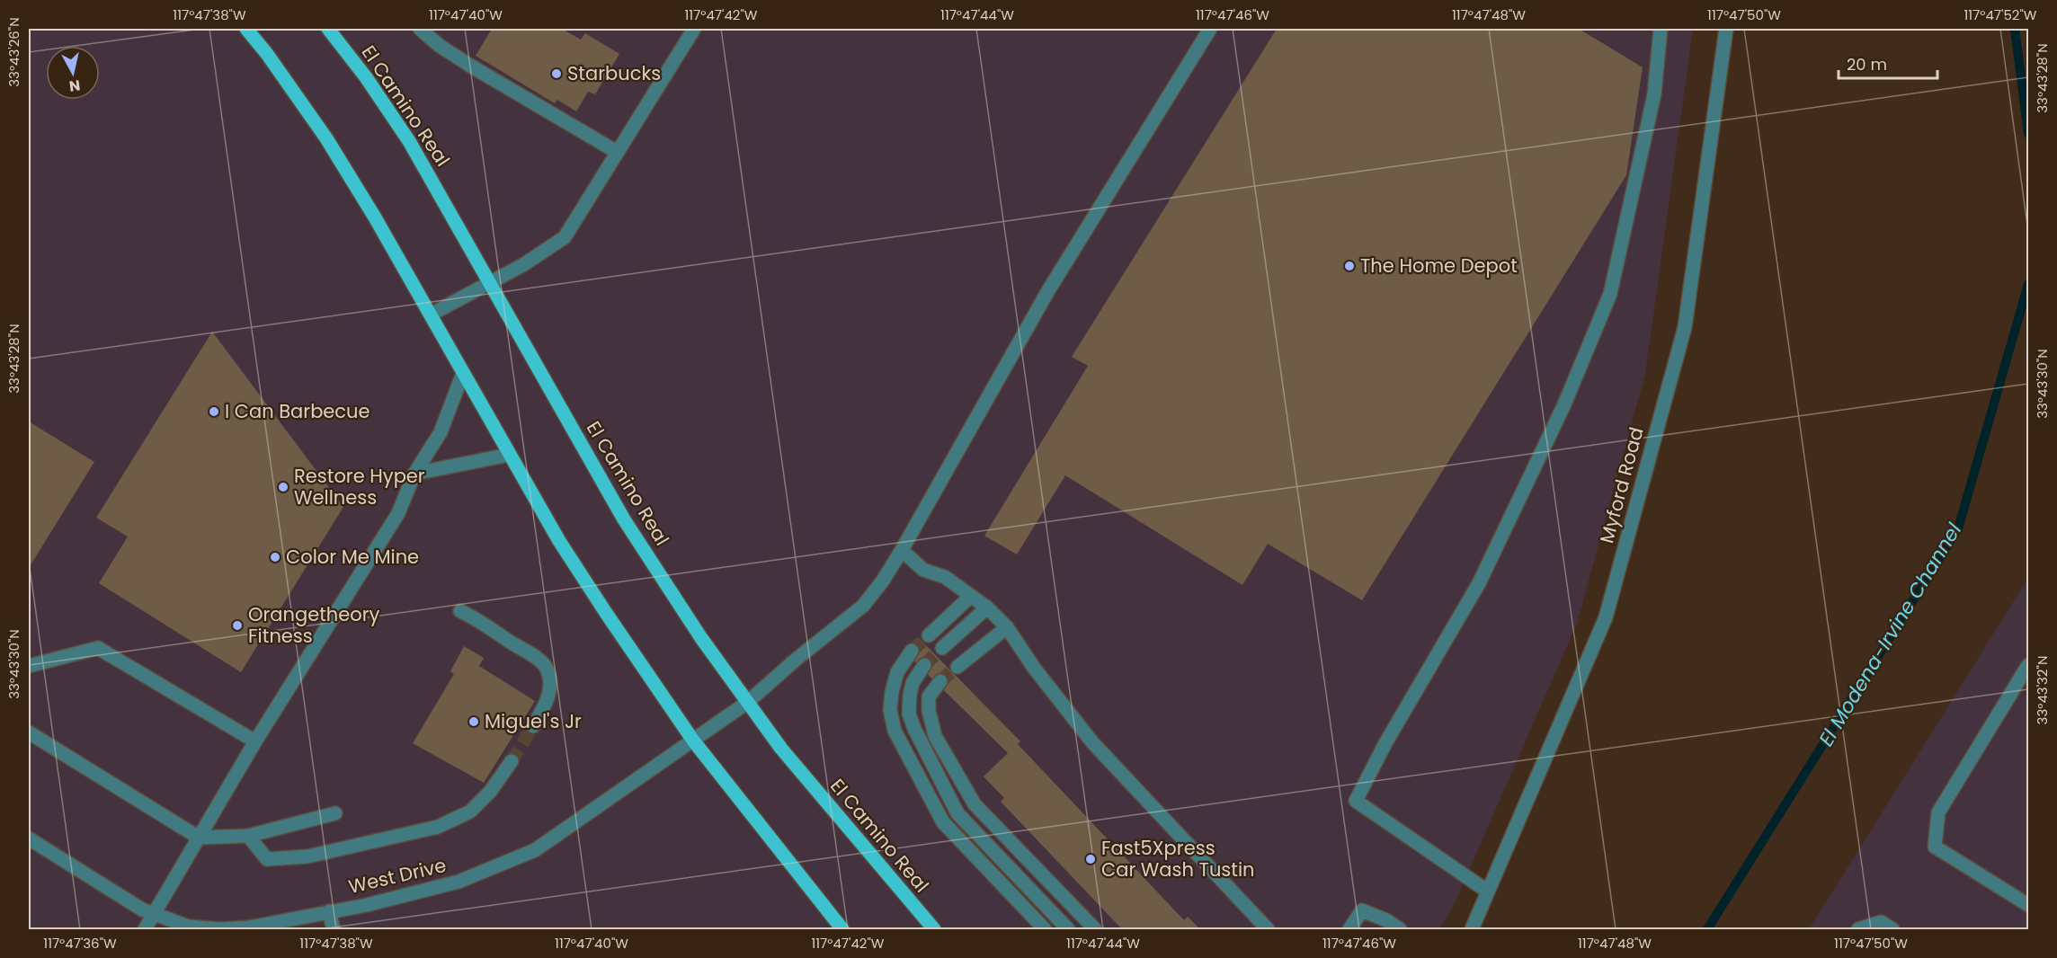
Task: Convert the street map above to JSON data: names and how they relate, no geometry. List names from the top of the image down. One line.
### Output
{"streets":{"main road":["El Camino Real"],"street":["Myford Road","West Drive"]},"crossings":[["El Camino Real","West Drive"]],"water":["El Modena-Irvine Channel"],"places":["Starbucks","The Home Depot","I Can Barbecue","Restore Hyper Wellness","Color Me Mine","Orangetheory Fitness","Miguel's Jr","Fast5Xpress Car Wash Tustin"],"scale_bar":"20 m","north":"bottom","coordinates":["117°47'38\"W","117°47'40\"W","117°47'42\"W","117°47'44\"W","117°47'46\"W","117°47'48\"W","117°47'50\"W","117°47'52\"W","33°43'26\"N","33°43'28\"N","33°43'30\"N","33°43'32\"N","117°47'36\"W"]}
